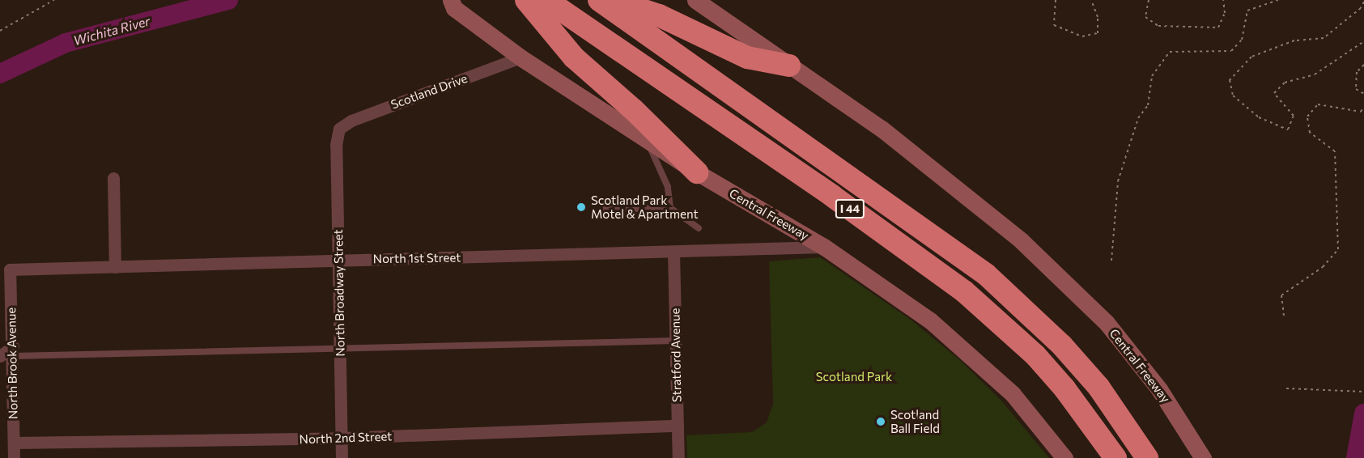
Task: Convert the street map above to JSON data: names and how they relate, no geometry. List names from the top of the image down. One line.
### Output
{"streets":{"highway":["I 44"],"main road":["Central Freeway"],"street":["Scotland Drive","North 1st Street","North Broadway Street","Stratford Avenue","North Brook Avenue","North 2nd Street"]},"crossings":[["Scotland Drive","Central Freeway"],["Scotland Drive","North Broadway Street"],["Central Freeway","North 1st Street"],["North 1st Street","North Broadway Street"],["North 1st Street","Stratford Avenue"],["North 1st Street","North Brook Avenue"],["North Broadway Street","North 2nd Street"],["Stratford Avenue","North 2nd Street"],["North Brook Avenue","North 2nd Street"]],"water":["Wichita River"],"parks":["Scotland Park"],"places":["Scotland Park Motel & Apartment","Scotland Ball Field"]}
